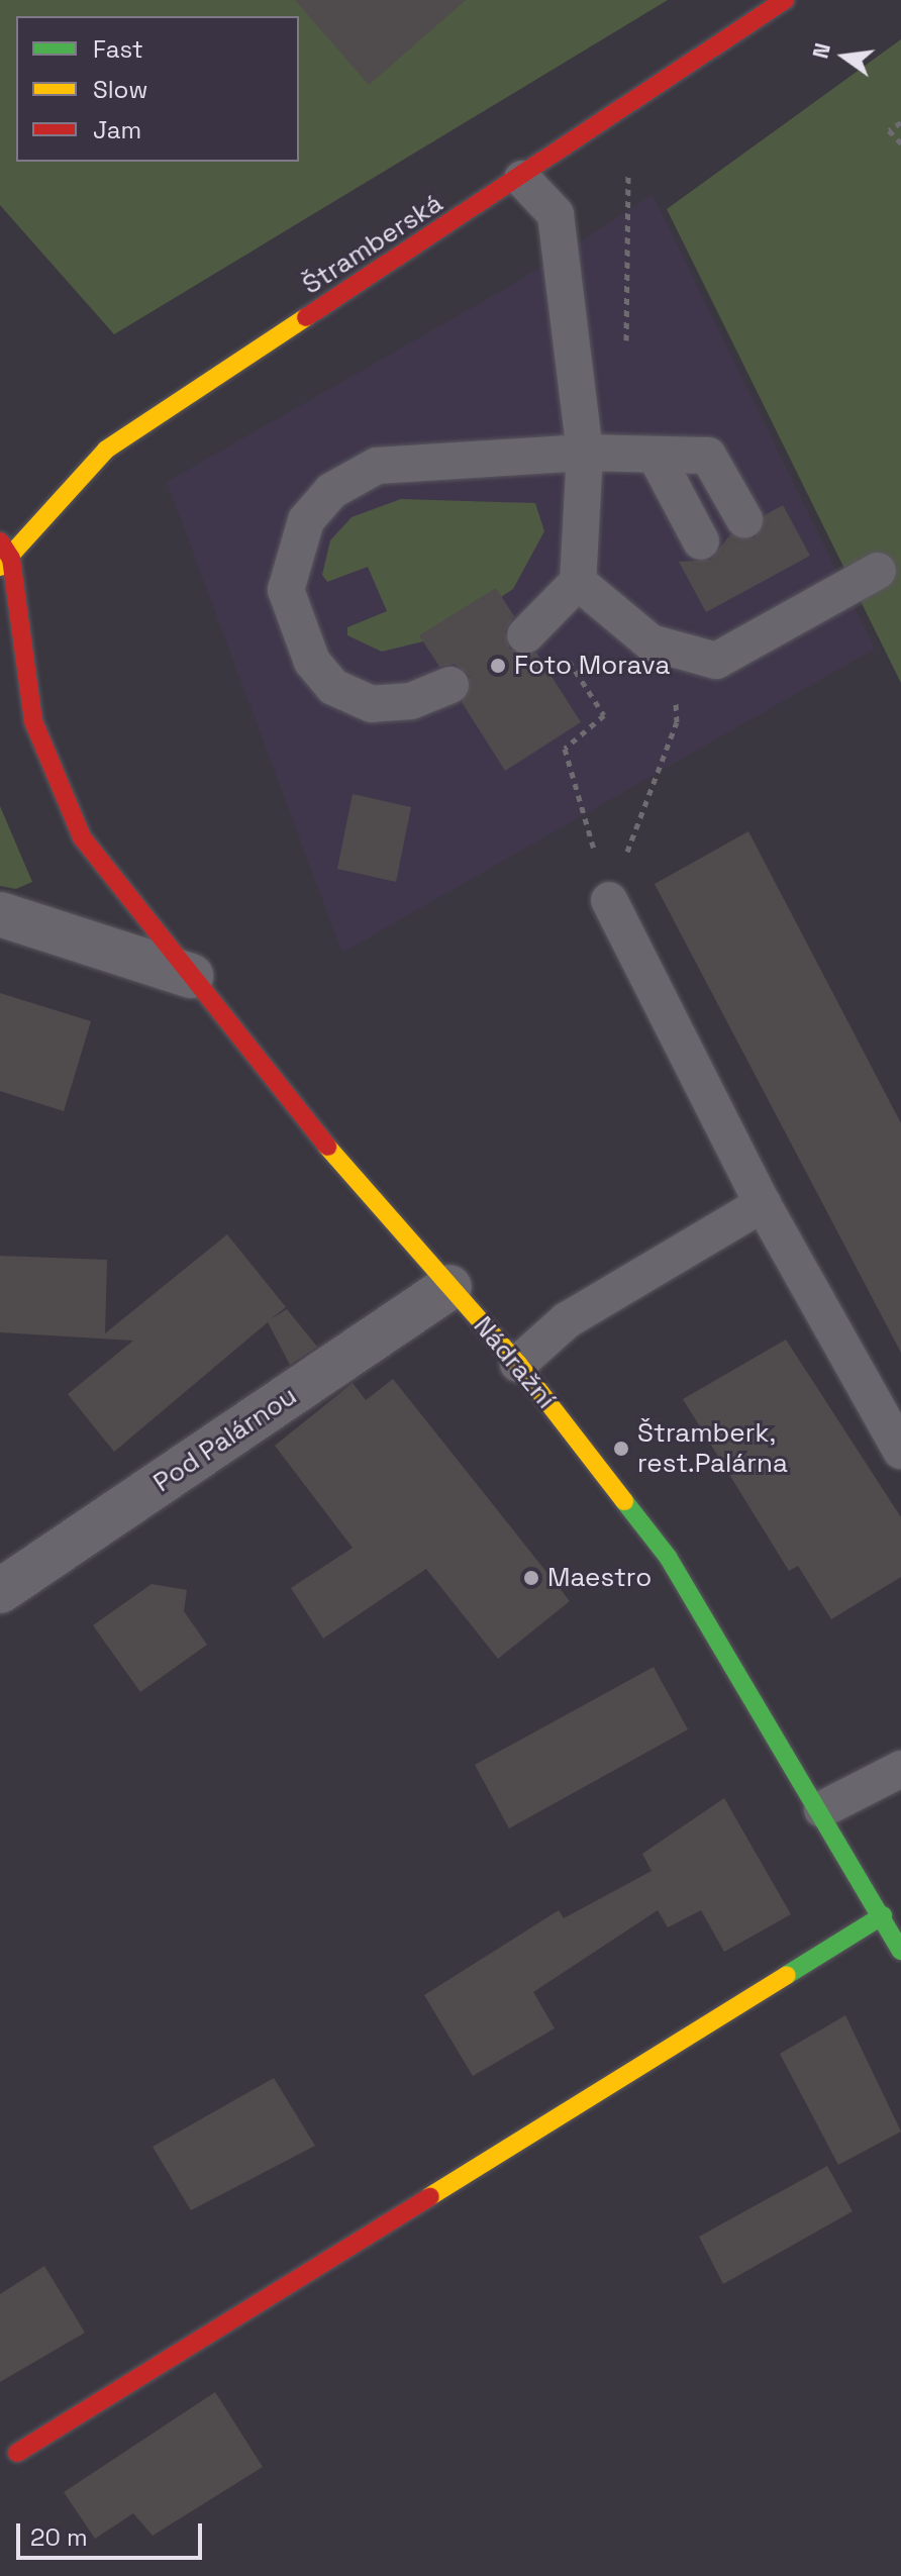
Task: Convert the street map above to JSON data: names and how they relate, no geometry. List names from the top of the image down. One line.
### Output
{"streets":{"street":["Štramberská","Nádražní","Pod Palárnou"]},"crossings":[["Štramberská","Nádražní"],["Nádražní","Pod Palárnou"]],"places":["Foto Morava","Štramberk, rest.Palárna","Maestro"],"legend":["Fast","Slow","Jam"],"scale_bar":"20 m","north":"left"}
